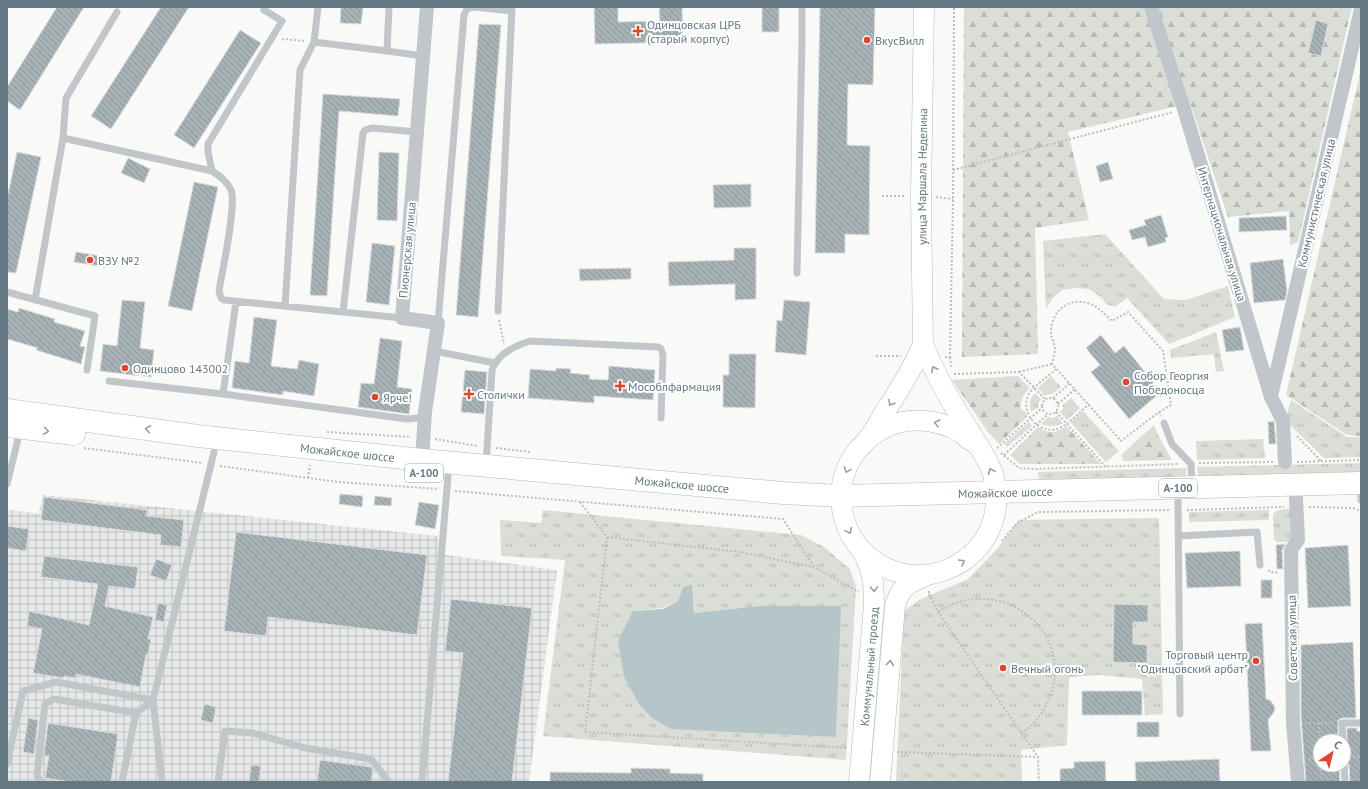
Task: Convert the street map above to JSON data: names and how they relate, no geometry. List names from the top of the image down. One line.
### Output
{"streets":{"main road":["улица Маршала Неделина","Можайское шоссе","А-100","Коммунальный проезд"],"street":["Коммунистическая улица","Интернациональная улица","Пионерская улица","Советская улица"]},"crossings":[["Коммунистическая улица","Интернациональная улица"],["Можайское шоссе","Советская улица"]],"places":{"health":["Одинцовская ЦРБ (старый корпус)","Мособлфармация","Столички"],"other":["ВкусВилл","ВЗУ №2","Одинцово 143002","Собор Георгия Победоносца","Ярче!","Торговый центр \"Одинцовский арбат\"","Вечный огонь"]},"north":"top right"}
